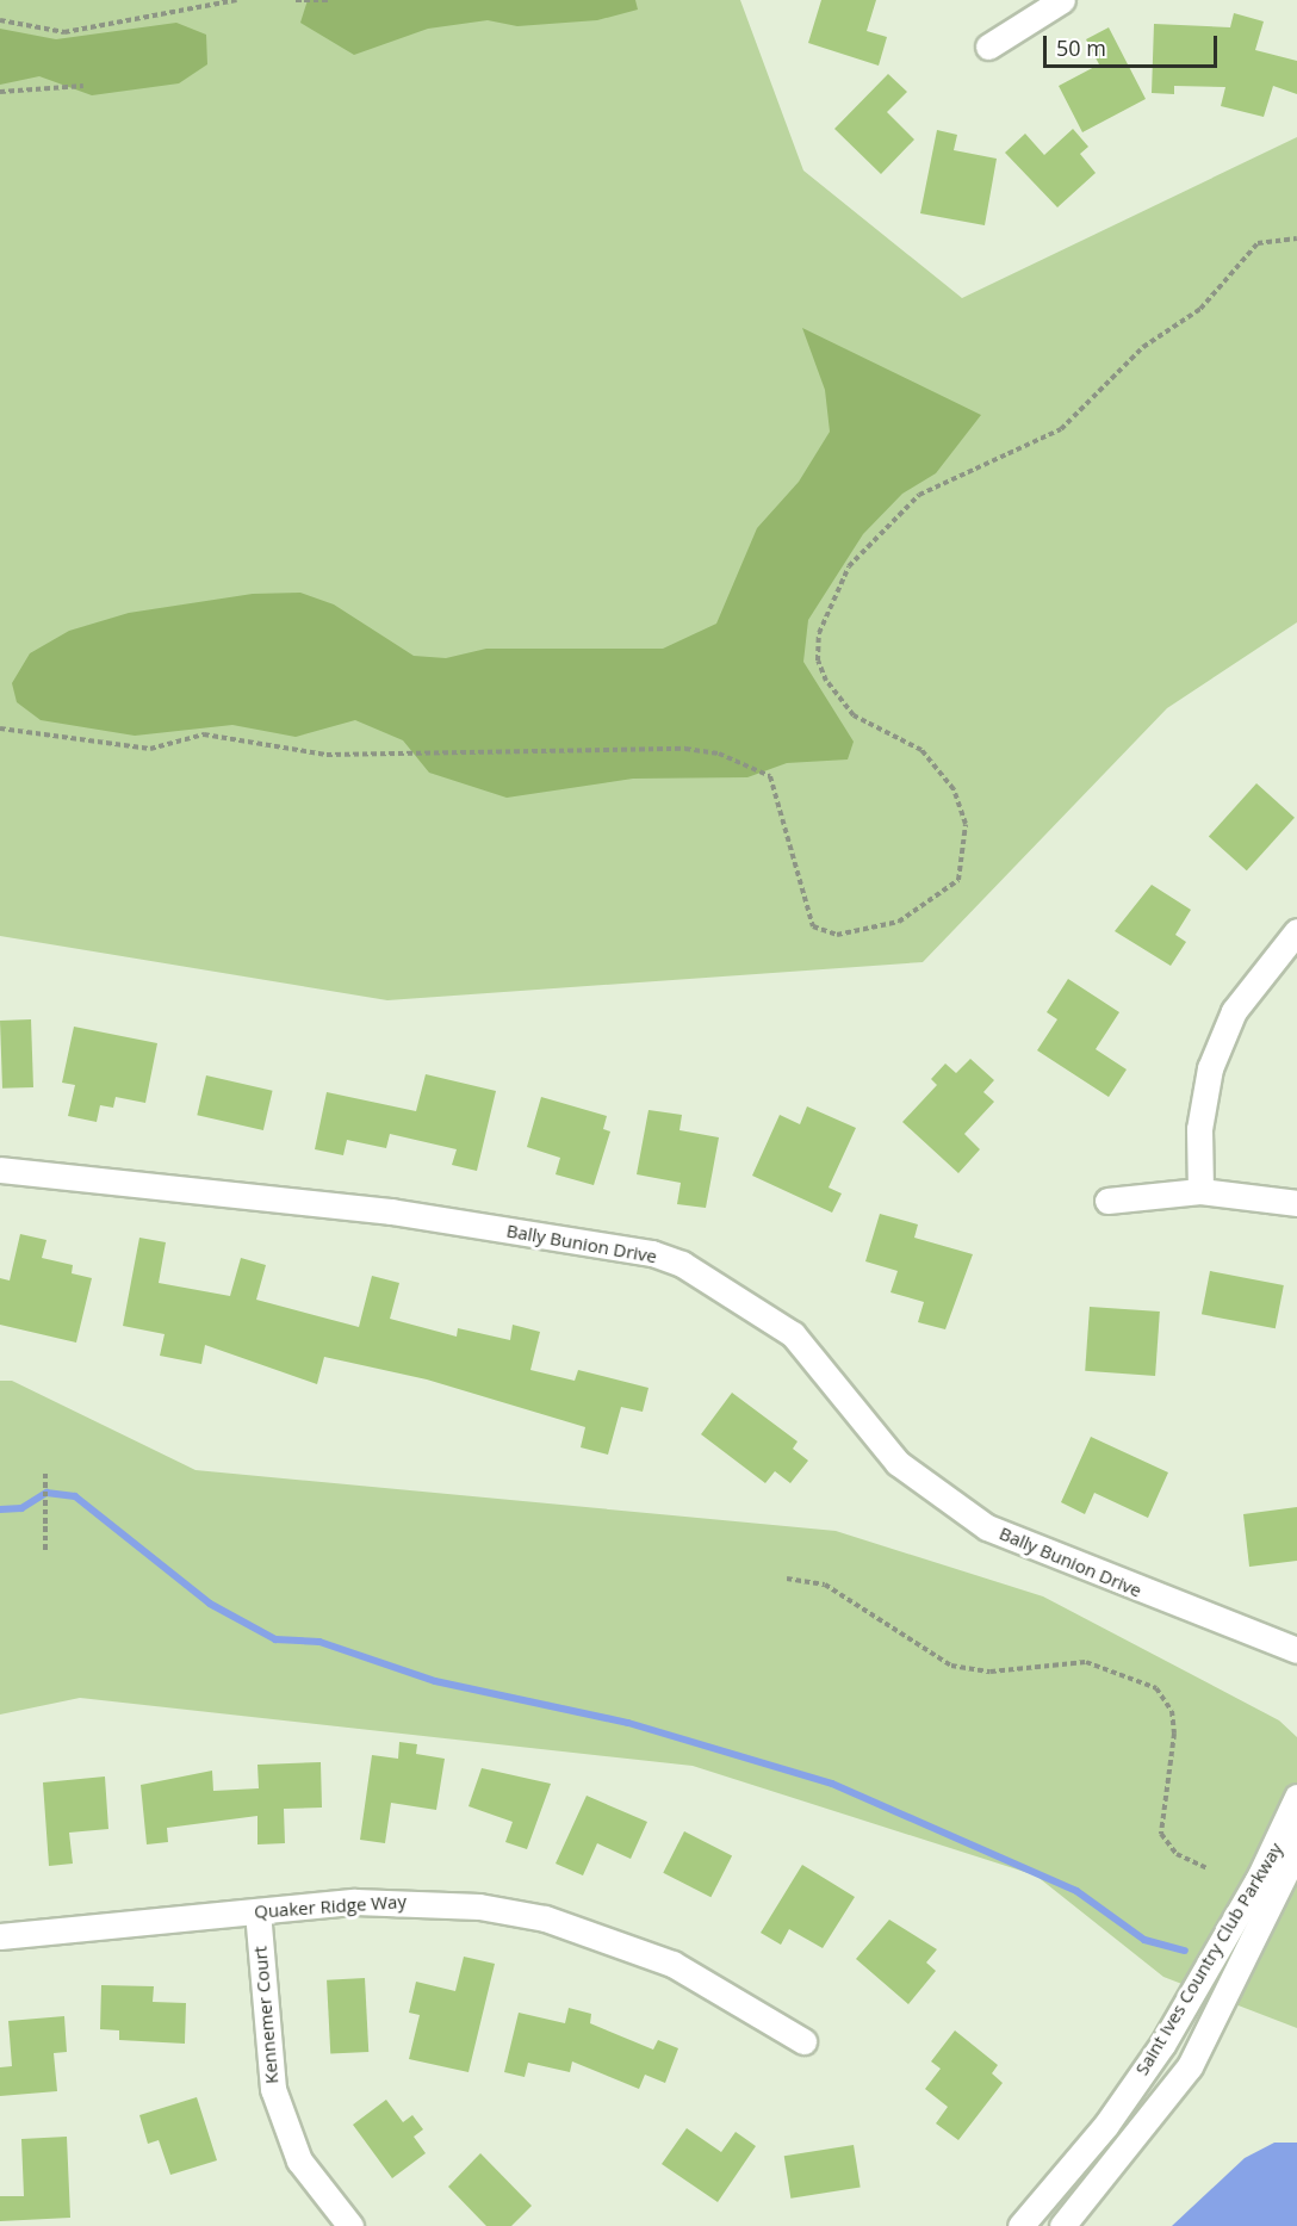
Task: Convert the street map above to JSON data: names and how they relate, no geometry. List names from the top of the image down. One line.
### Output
{"streets":{"street":["Bally Bunion Drive","Quaker Ridge Way","Saint Ives Country Club Parkway","Kennemer Court"]},"crossings":[["Quaker Ridge Way","Kennemer Court"]],"scale_bar":"50 m"}
